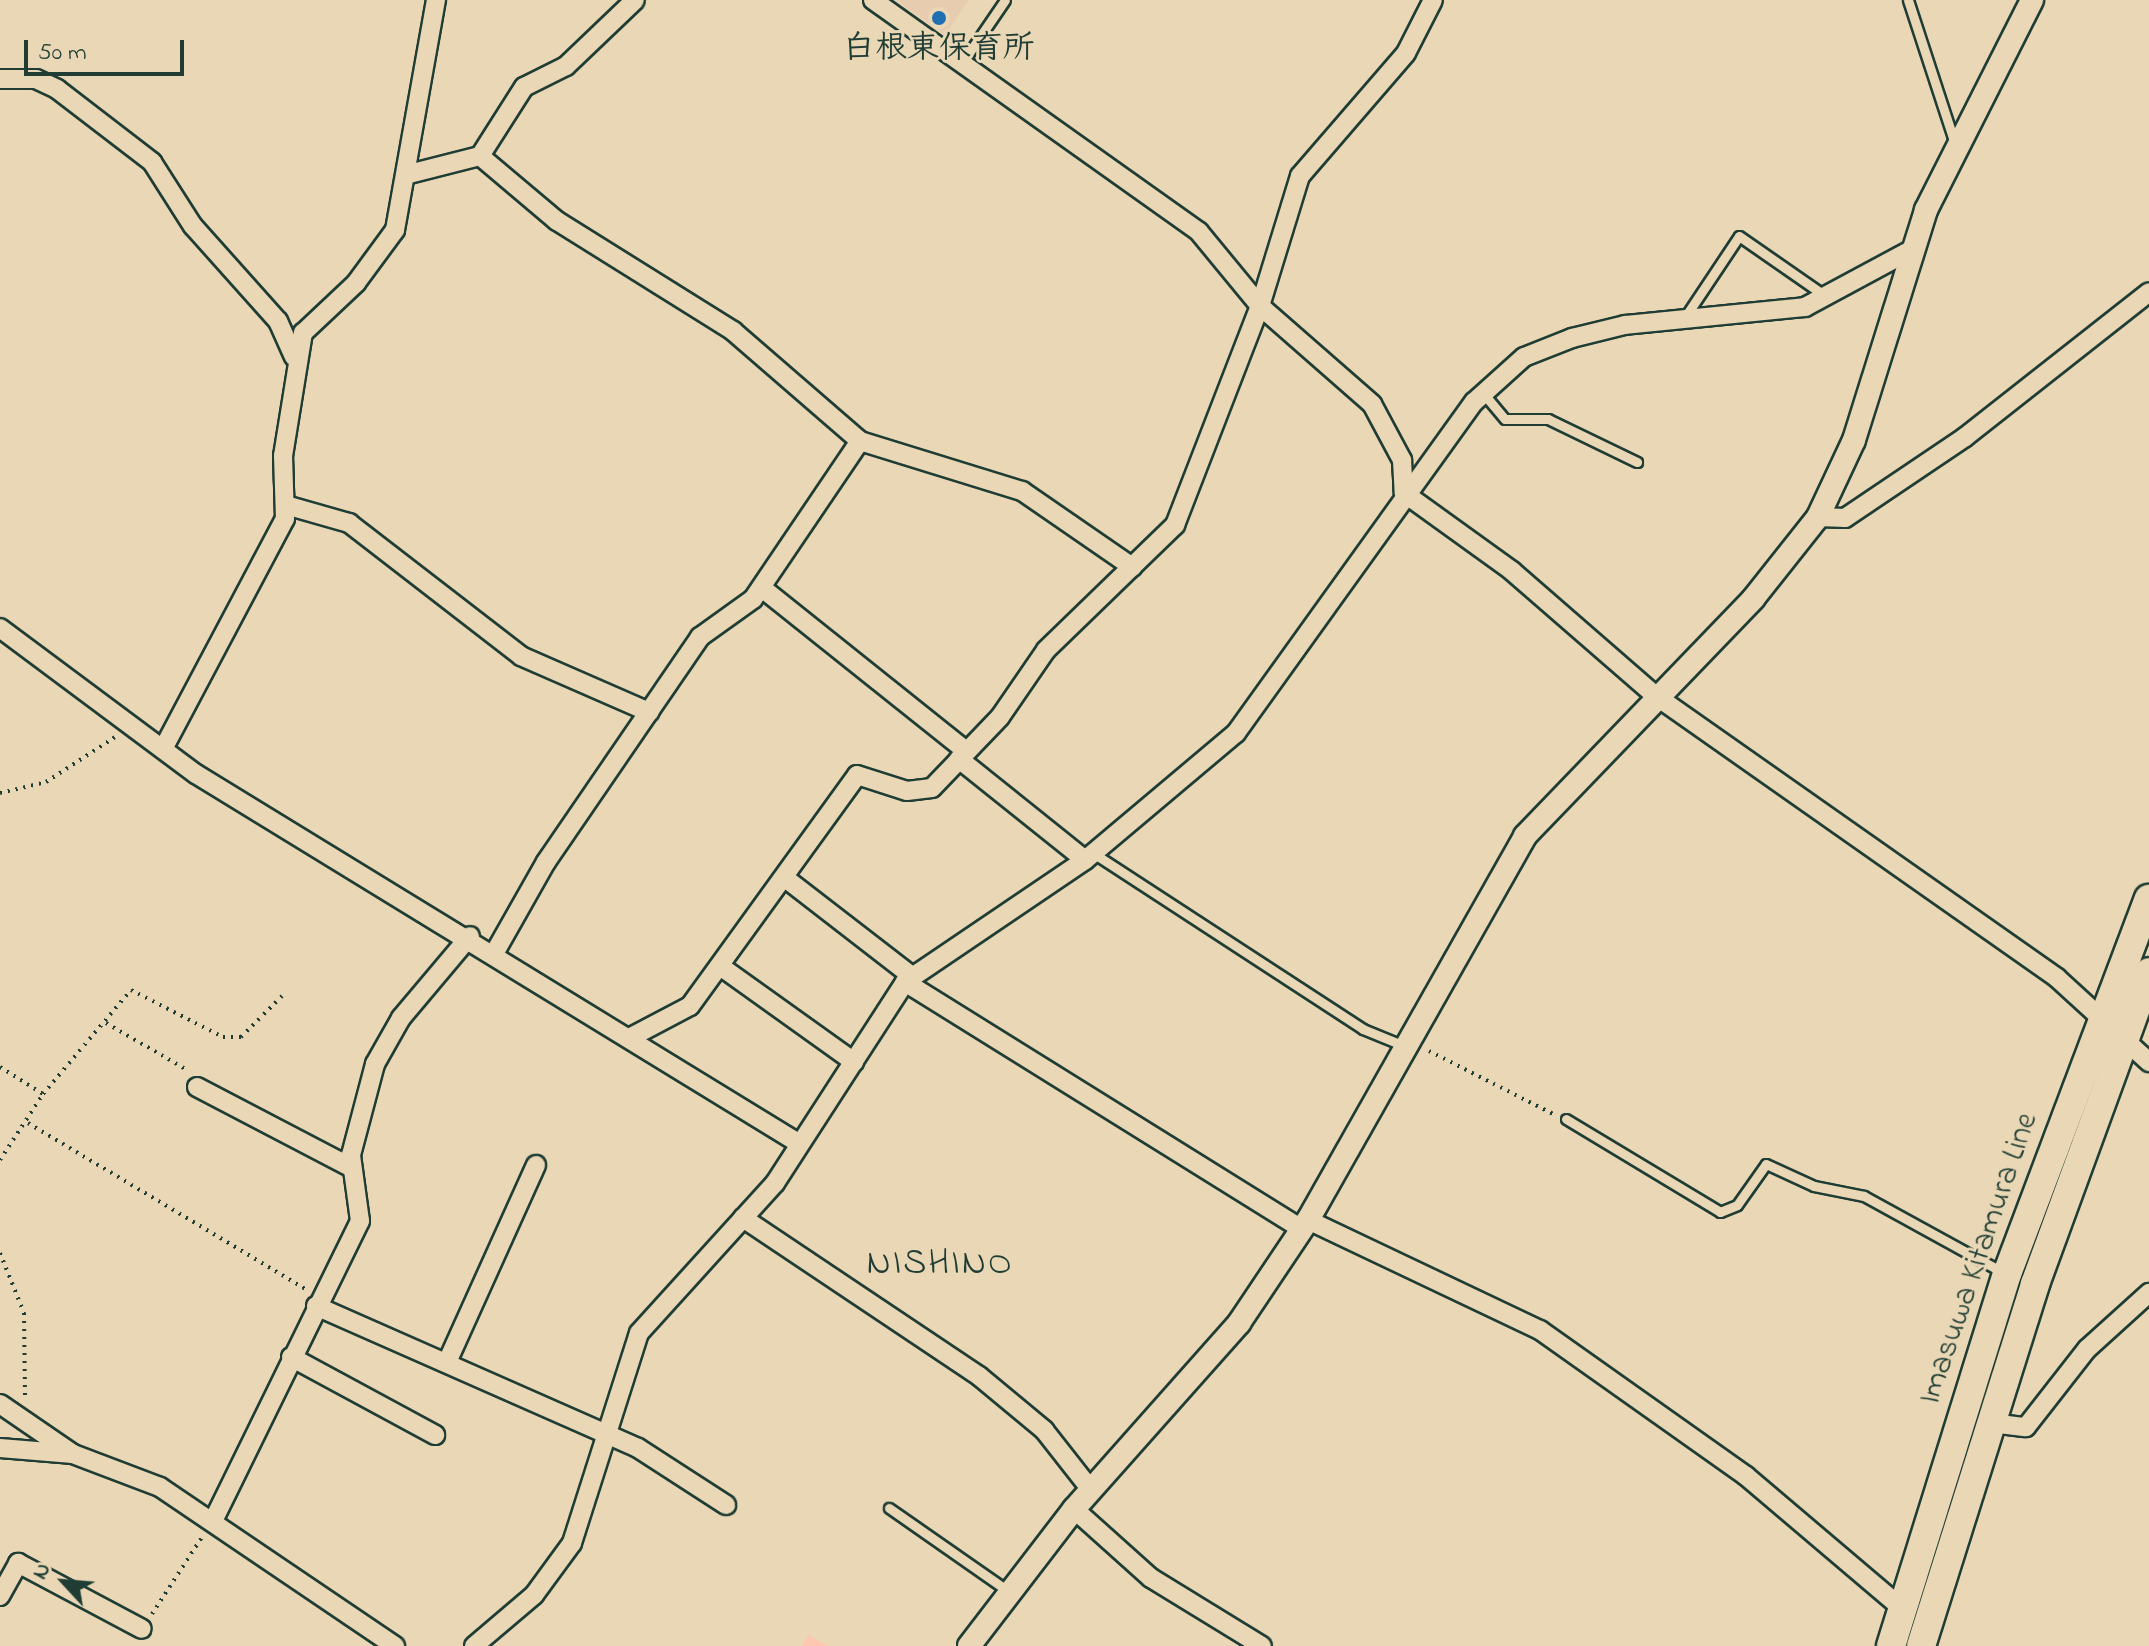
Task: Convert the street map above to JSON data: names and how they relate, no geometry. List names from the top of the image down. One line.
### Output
{"streets":{"main road":["Imasuwa Kitamura Line"]},"districts":["NISHINO"],"places":["白根東保育所"],"scale_bar":"50 m","north":"top left"}
